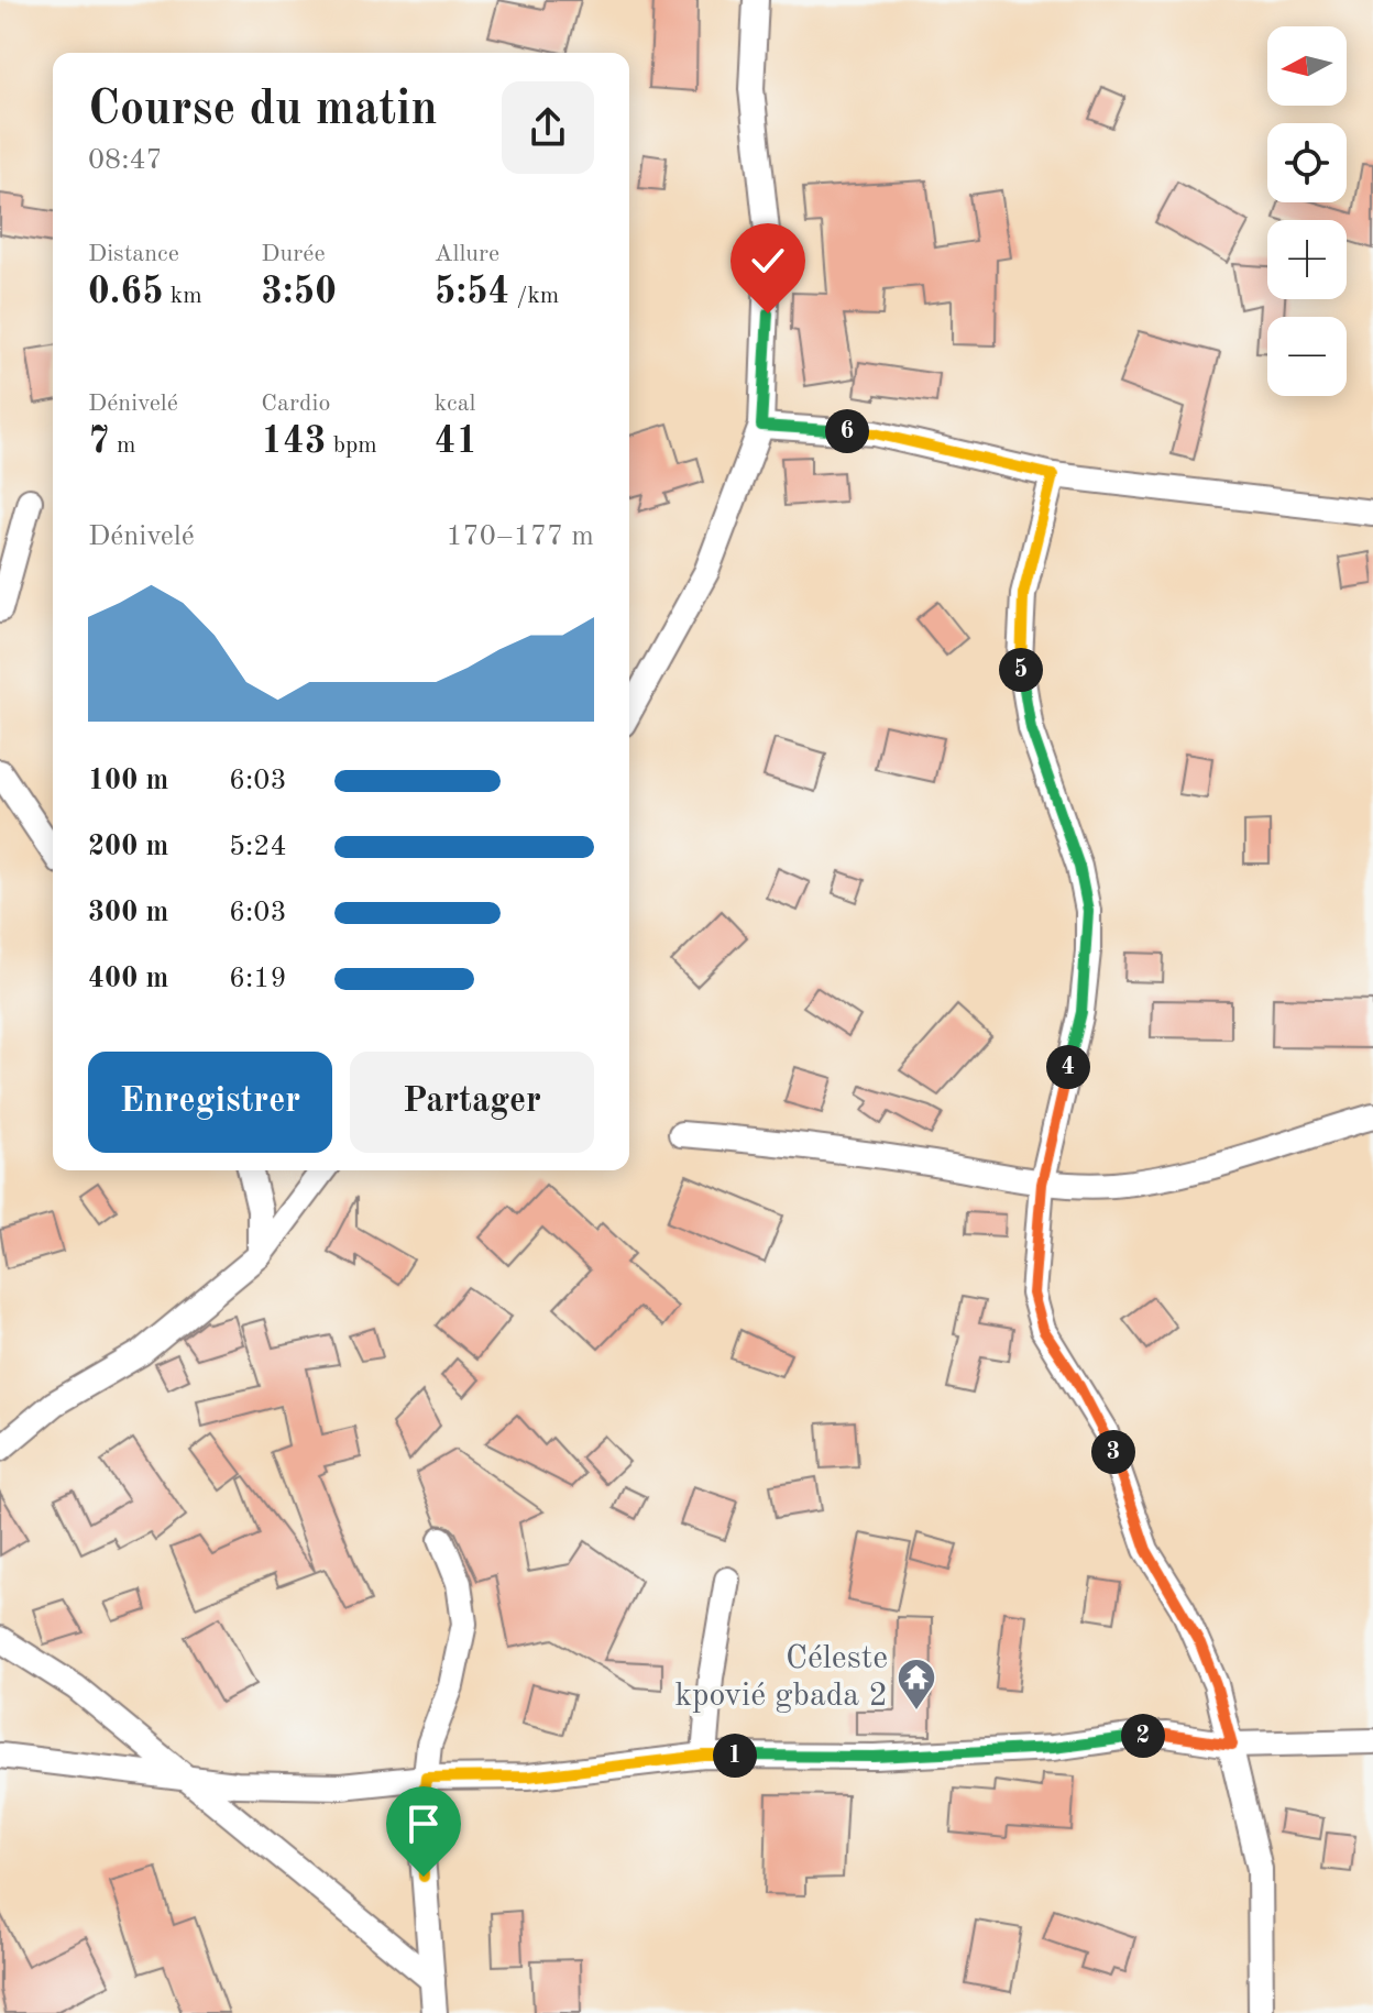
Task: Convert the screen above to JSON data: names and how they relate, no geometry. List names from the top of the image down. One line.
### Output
{"places":{"temple":["Céleste kpovié gbada 2"]},"north":"left","page":{"map_buttons":["+","−"],"heading":["Course du matin","08:47"],"stats":[["Distance","0.65 km"],["Durée","3:50"],["Allure","5:54 /km"],["Dénivelé","7 m"],["Cardio","143 bpm"],["kcal","41"]],"pins":["6","5","4","3","2","1"],"chart":["Dénivelé","170–177 m"],"list":[{"name":"100 m","note":"6:03"},{"name":"200 m","note":"5:24"},{"name":"300 m","note":"6:03"},{"name":"400 m","note":"6:19"}],"buttons":["Enregistrer","Partager"]}}
